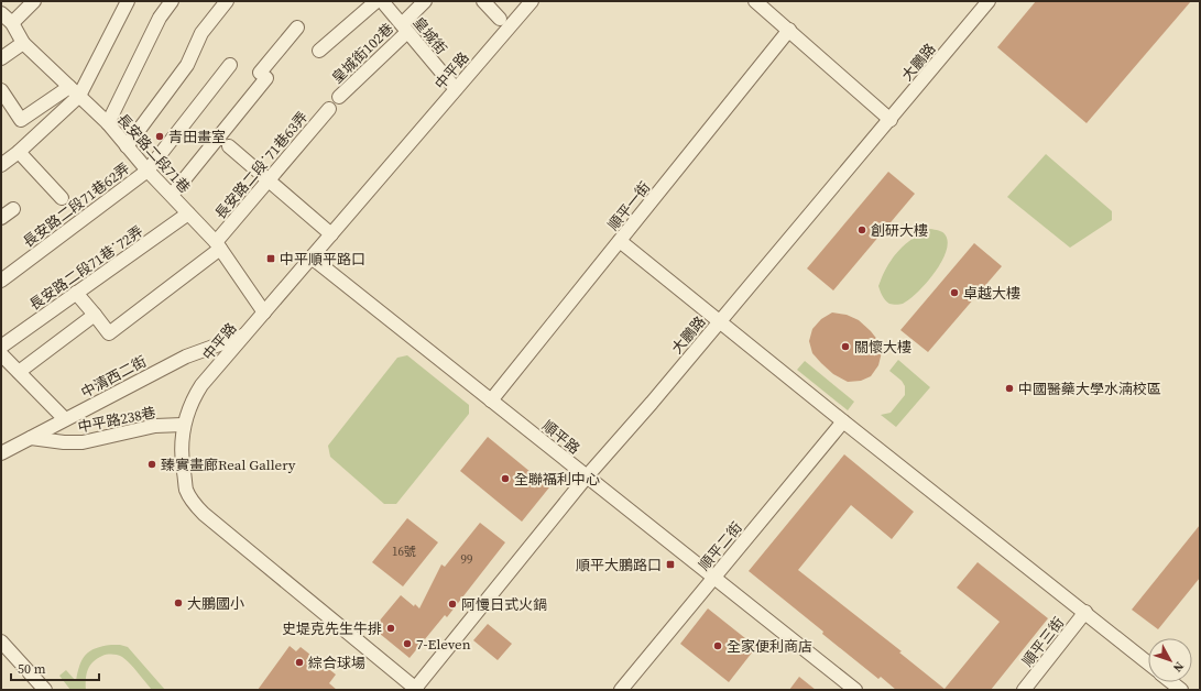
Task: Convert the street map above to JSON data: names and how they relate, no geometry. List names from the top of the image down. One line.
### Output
{"streets":{"street":["皇城街","皇城街102巷","大鵬路","中平路","長安路二段71巷","長安路二段˙71巷63弄","長安路二段71巷62弄","順平一街","長安路二段71巷˙72弄","中清西二街","中平路238巷","順平路","順平二街","順平三街"]},"crossings":[["皇城街","皇城街102巷"],["皇城街","中平路"],["大鵬路","中平路"],["大鵬路","順平路"],["中平路","長安路二段71巷"],["中平路","中清西二街"],["中平路","中平路238巷"],["中平路","順平路"],["長安路二段71巷","長安路二段˙71巷63弄"],["長安路二段71巷","長安路二段71巷62弄"],["長安路二段71巷","長安路二段71巷˙72弄"],["順平一街","順平路"],["中清西二街","中平路238巷"],["順平路","順平二街"]],"places":{"other":["青田畫室","創研大樓","卓越大樓","關懷大樓","中國醫藥大學水湳校區","臻實畫廊Real Gallery","全聯福利中心","大鵬國小","阿慢日式火鍋","史堤克先生牛排","7-Eleven","全家便利商店","綜合球場"],"transit":["中平順平路口","順平大鵬路口"]},"house_numbers":["16號","99"],"scale_bar":"50 m","north":"bottom right"}
